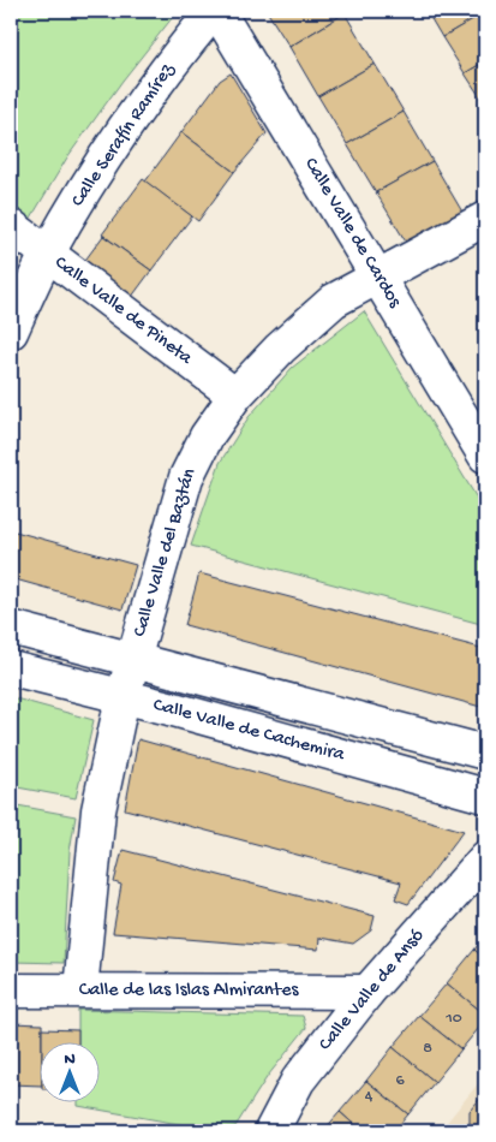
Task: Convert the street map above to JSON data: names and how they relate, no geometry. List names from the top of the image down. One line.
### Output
{"streets":{"street":["Calle Serafín Ramírez","Calle Valle de Cardos","Calle Valle de Pineta","Calle Valle del Baztán","Calle Valle de Cachemira","Calle de las Islas Almirantes","Calle Valle de Ansó"]},"crossings":[["Calle Serafín Ramírez","Calle Valle de Cardos"],["Calle Serafín Ramírez","Calle Valle de Pineta"],["Calle Valle de Cardos","Calle Valle del Baztán"],["Calle Valle de Pineta","Calle Valle del Baztán"],["Calle Valle del Baztán","Calle Valle de Cachemira"],["Calle Valle del Baztán","Calle de las Islas Almirantes"],["Calle de las Islas Almirantes","Calle Valle de Ansó"]],"house_numbers":["10","8","6","4"],"north":"top"}
